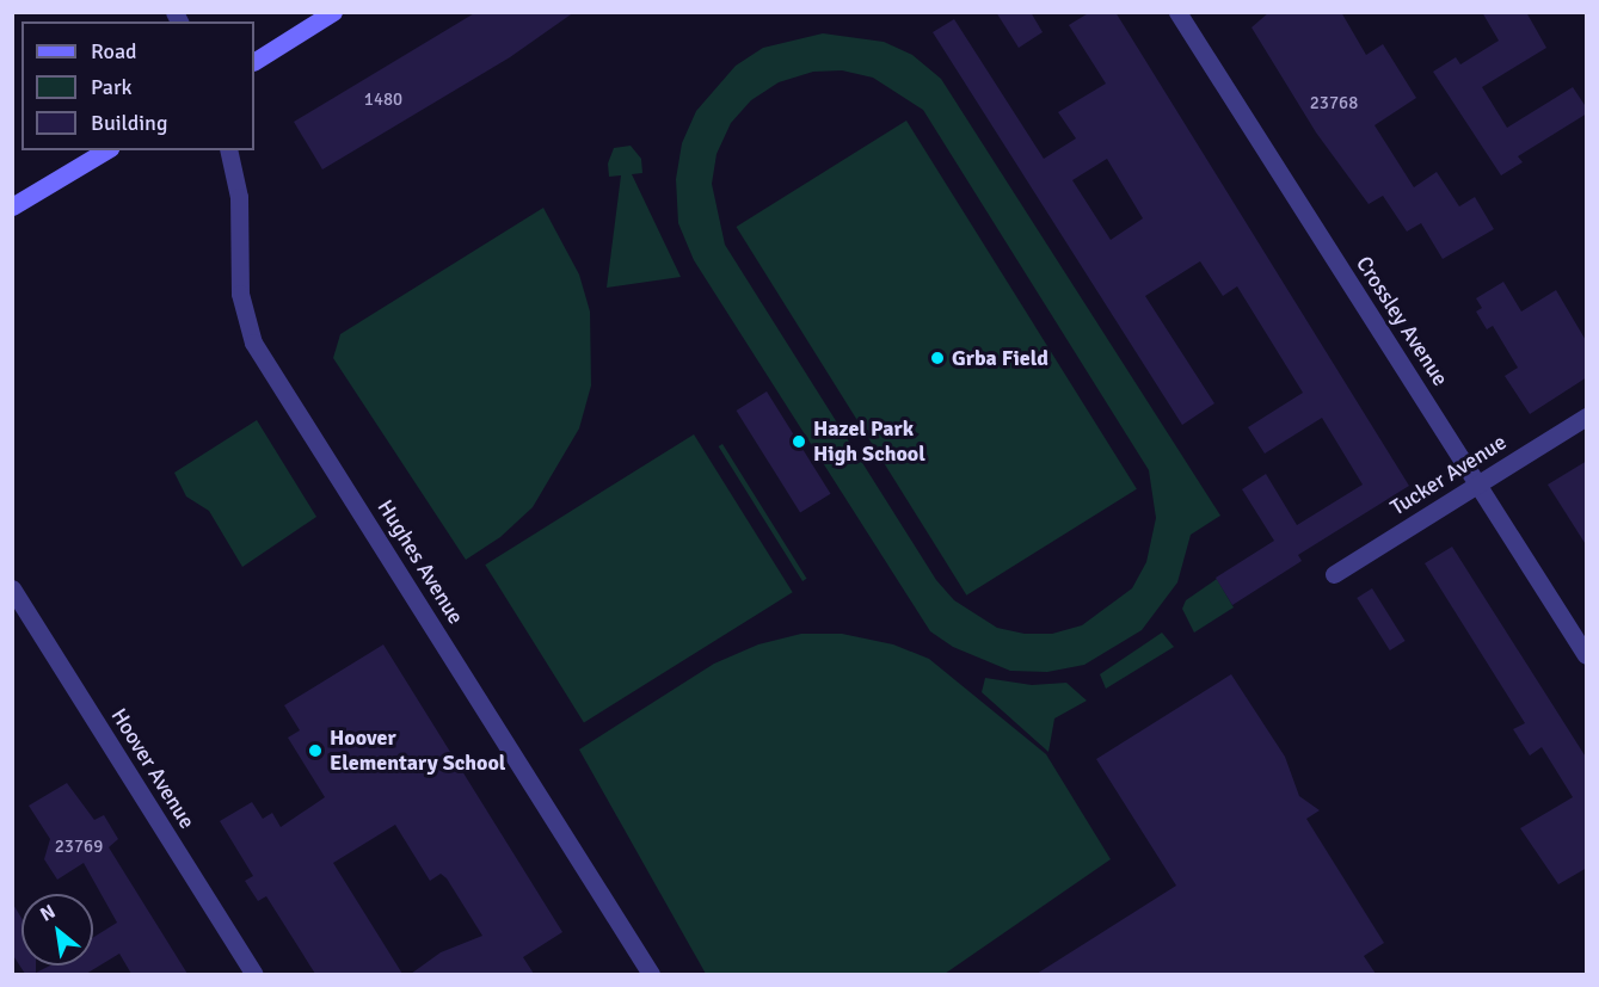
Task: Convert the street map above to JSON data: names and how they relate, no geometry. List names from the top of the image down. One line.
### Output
{"streets":{"street":["Crossley Avenue","Tucker Avenue","Hughes Avenue","Hoover Avenue"]},"crossings":[["Crossley Avenue","Tucker Avenue"]],"places":["Grba Field","Hazel Park High School","Hoover Elementary School"],"house_numbers":["1480","23768","23769"],"legend":["Road","Park","Building"],"north":"top left"}
